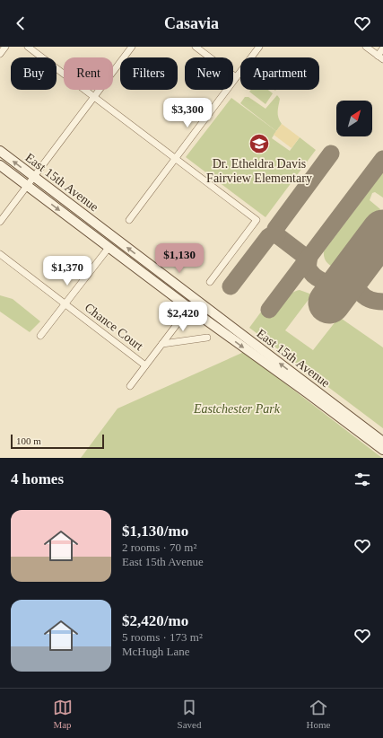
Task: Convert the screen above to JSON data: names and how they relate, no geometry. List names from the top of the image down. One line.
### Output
{"streets":{"main road":["East 15th Avenue"],"street":["Chance Court"]},"parks":["Eastchester Park"],"places":{"school or university":["Dr. Etheldra Davis Fairview Elementary"]},"scale_bar":"100 m","north":"top right","page":{"header":"Casavia","chip":["Buy","Rent","Filters","New","Apartment"],"price":["$3,300","$1,130","$1,370","$2,420"],"scale":"100 m","heading":"4 homes","list":[{"name":"$1,130/mo","note":"2 rooms · 70 m² · East 15th Avenue"},{"name":"$2,420/mo","note":"5 rooms · 173 m² · McHugh Lane"}],"tabs":["Map","Saved","Home"]}}
